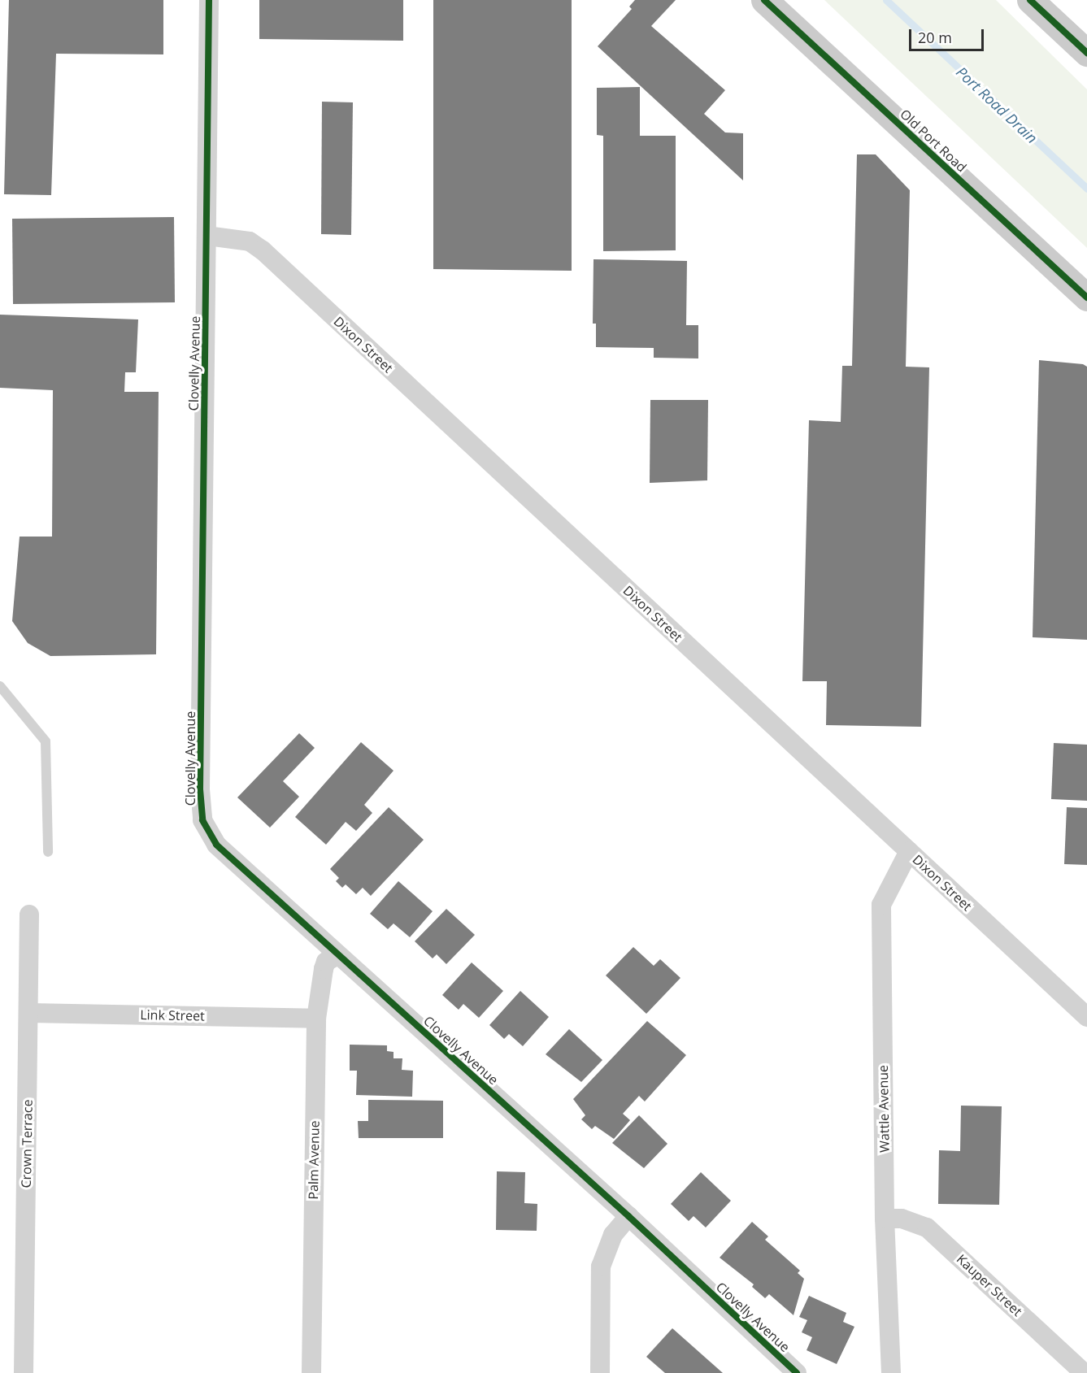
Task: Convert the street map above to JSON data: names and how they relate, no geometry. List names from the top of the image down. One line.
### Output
{"streets":{"main road":["Old Port Road"],"street":["Dixon Street","Clovelly Avenue","Link Street","Wattle Avenue","Crown Terrace","Palm Avenue","Kauper Street"]},"crossings":[["Dixon Street","Clovelly Avenue"],["Dixon Street","Wattle Avenue"],["Clovelly Avenue","Palm Avenue"],["Link Street","Crown Terrace"],["Link Street","Palm Avenue"],["Wattle Avenue","Kauper Street"]],"water":["Port Road Drain"],"scale_bar":"20 m"}
